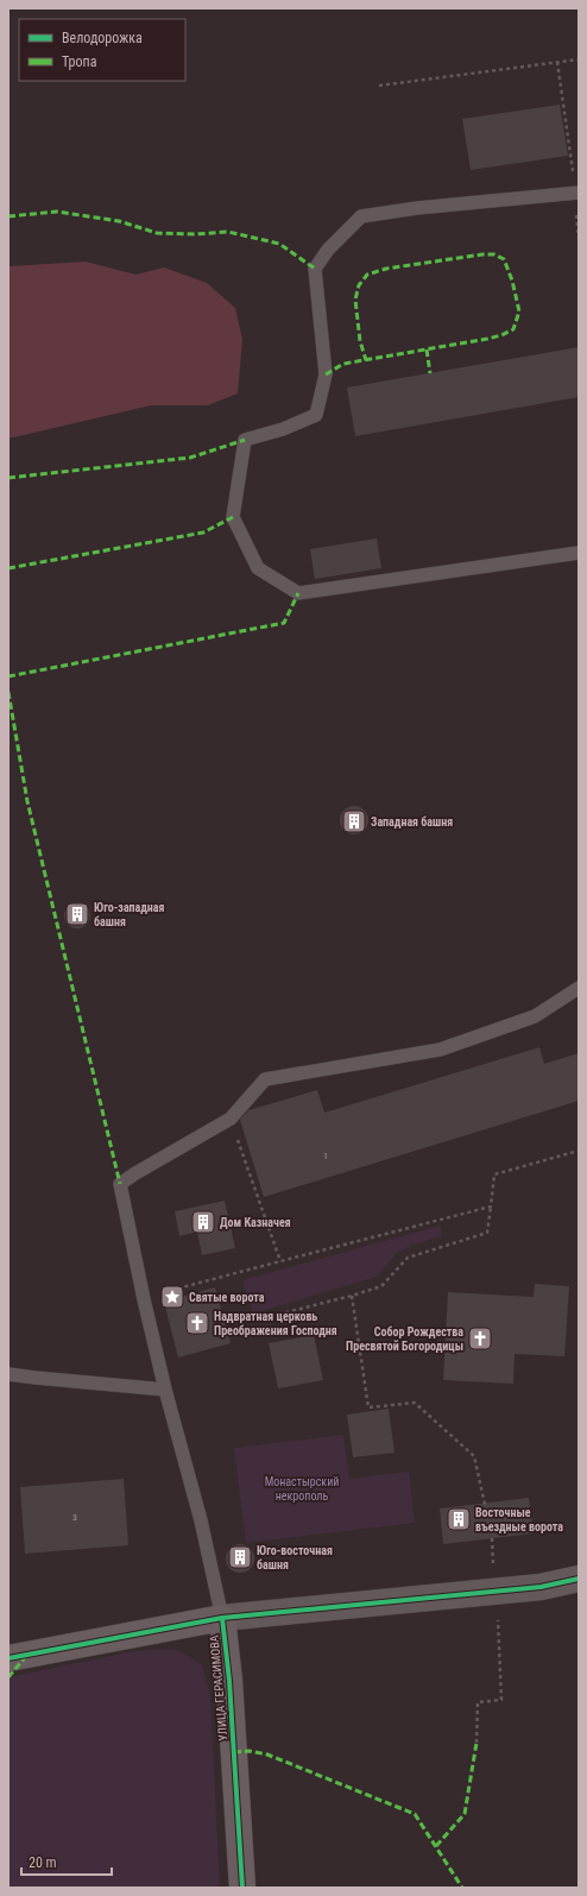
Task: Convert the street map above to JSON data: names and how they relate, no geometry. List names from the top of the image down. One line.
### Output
{"streets":{"street":["УЛИЦА ГЕРАСИМОВА"]},"parks":["Монастырский некрополь"],"places":{"building":["Западная башня","Юго-западная башня","Дом Казначея","Восточные въездные ворота","Юго-восточная башня"],"place":["Святые ворота"],"church":["Надвратная церковь Преображения Господня","Собор Рождества Пресвятой Богородицы"]},"house_numbers":["1","3"],"legend":["Велодорожка","Тропа"],"scale_bar":"20 m"}
